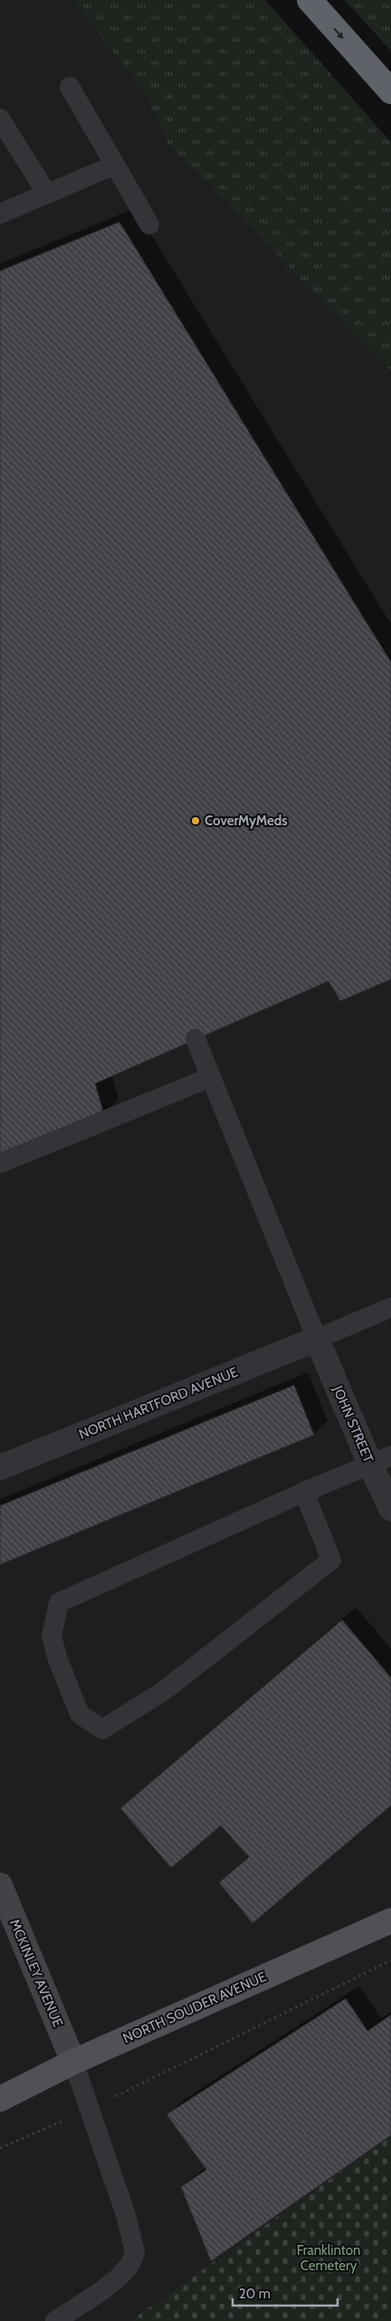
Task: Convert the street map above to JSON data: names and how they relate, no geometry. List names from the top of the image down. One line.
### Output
{"streets":{"main road":["MCKINLEY AVENUE","NORTH SOUDER AVENUE"],"street":["NORTH HARTFORD AVENUE","JOHN STREET"]},"crossings":[["NORTH HARTFORD AVENUE","JOHN STREET"],["MCKINLEY AVENUE","NORTH SOUDER AVENUE"]],"parks":["Franklinton Cemetery"],"places":["CoverMyMeds"],"scale_bar":"20 m"}
